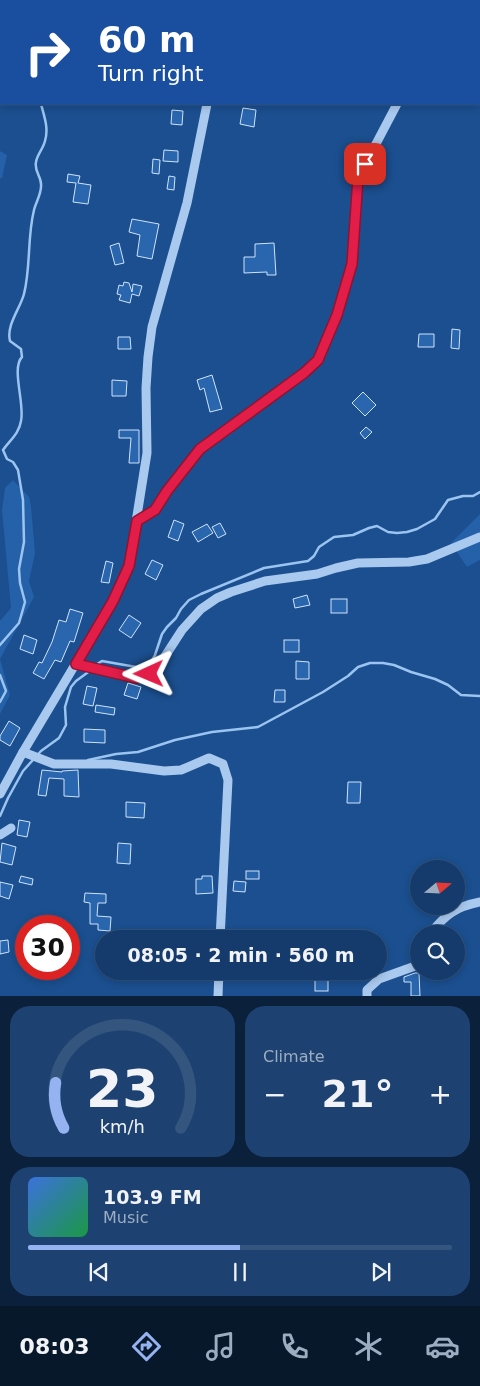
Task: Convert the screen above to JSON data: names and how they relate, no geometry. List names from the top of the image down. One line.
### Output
{"north":"right","page":{"turn":["60 m","Turn right"],"limit":"30","trip":"08:05 · 2 min · 560 m","tile":"Climate","heat":["−","21°","+"],"song":["103.9 FM","Music"],"tabs":"08:03","gauge":["23","km/h"]}}
